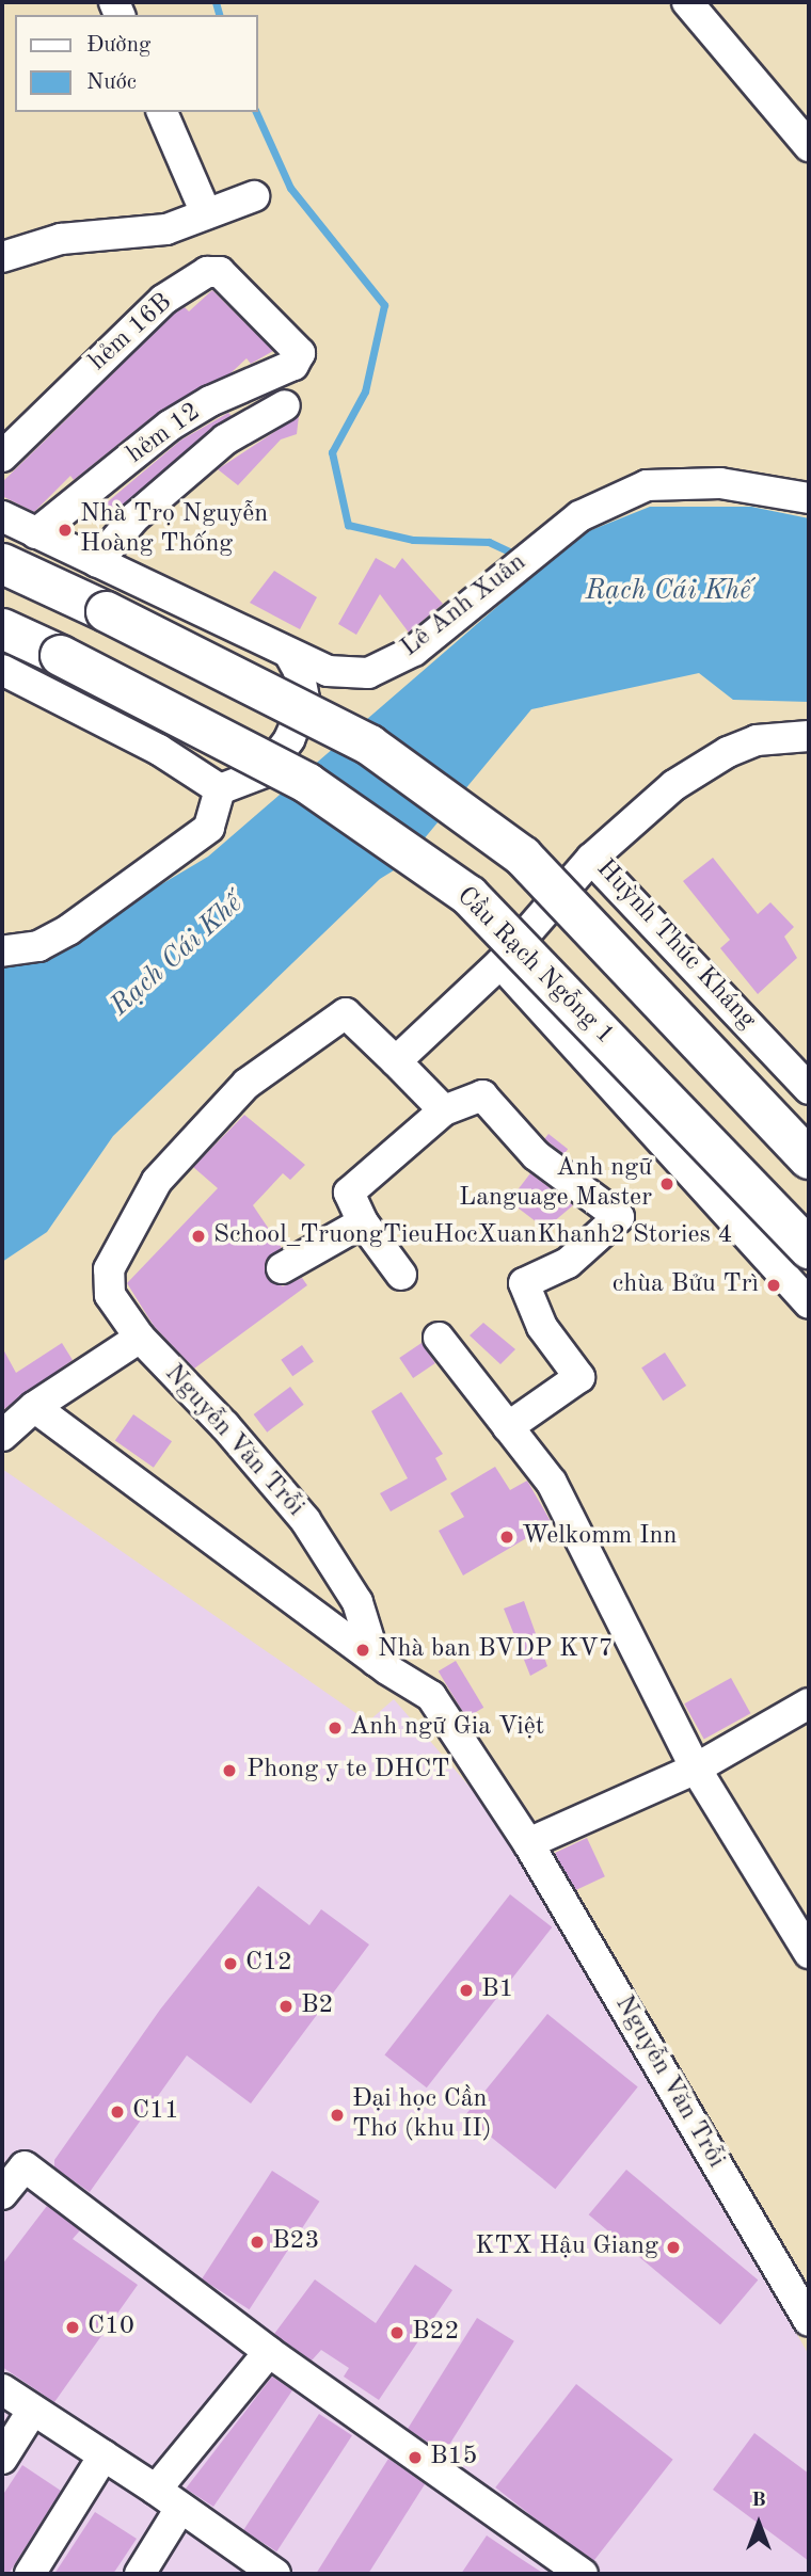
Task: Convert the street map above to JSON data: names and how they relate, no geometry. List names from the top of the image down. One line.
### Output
{"streets":{"main road":["Cầu Rạch Ngỗng 1"],"street":["hẻm 16B","hẻm 12","Lê Anh Xuân","Huỳnh Thúc Kháng","Nguyễn Văn Trỗi"]},"crossings":[["hẻm 16B","hẻm 12"],["hẻm 12","Lê Anh Xuân"]],"water":["Rạch Cái Khế"],"places":["Nhà Trọ Nguyễn Hoàng Thống","Anh ngữ Language Master","School_TruongTieuHocXuanKhanh2 Stories 4","chùa Bửu Trì","Welkomm Inn","Nhà ban BVDP KV7","Anh ngữ Gia Việt","Phong y te DHCT","C12","B1","B2","C11","Đại học Cần Thơ (khu II)","B23","KTX Hậu Giang","C10","B22","B15"],"legend":["Đường","Nước"],"north":"top"}
